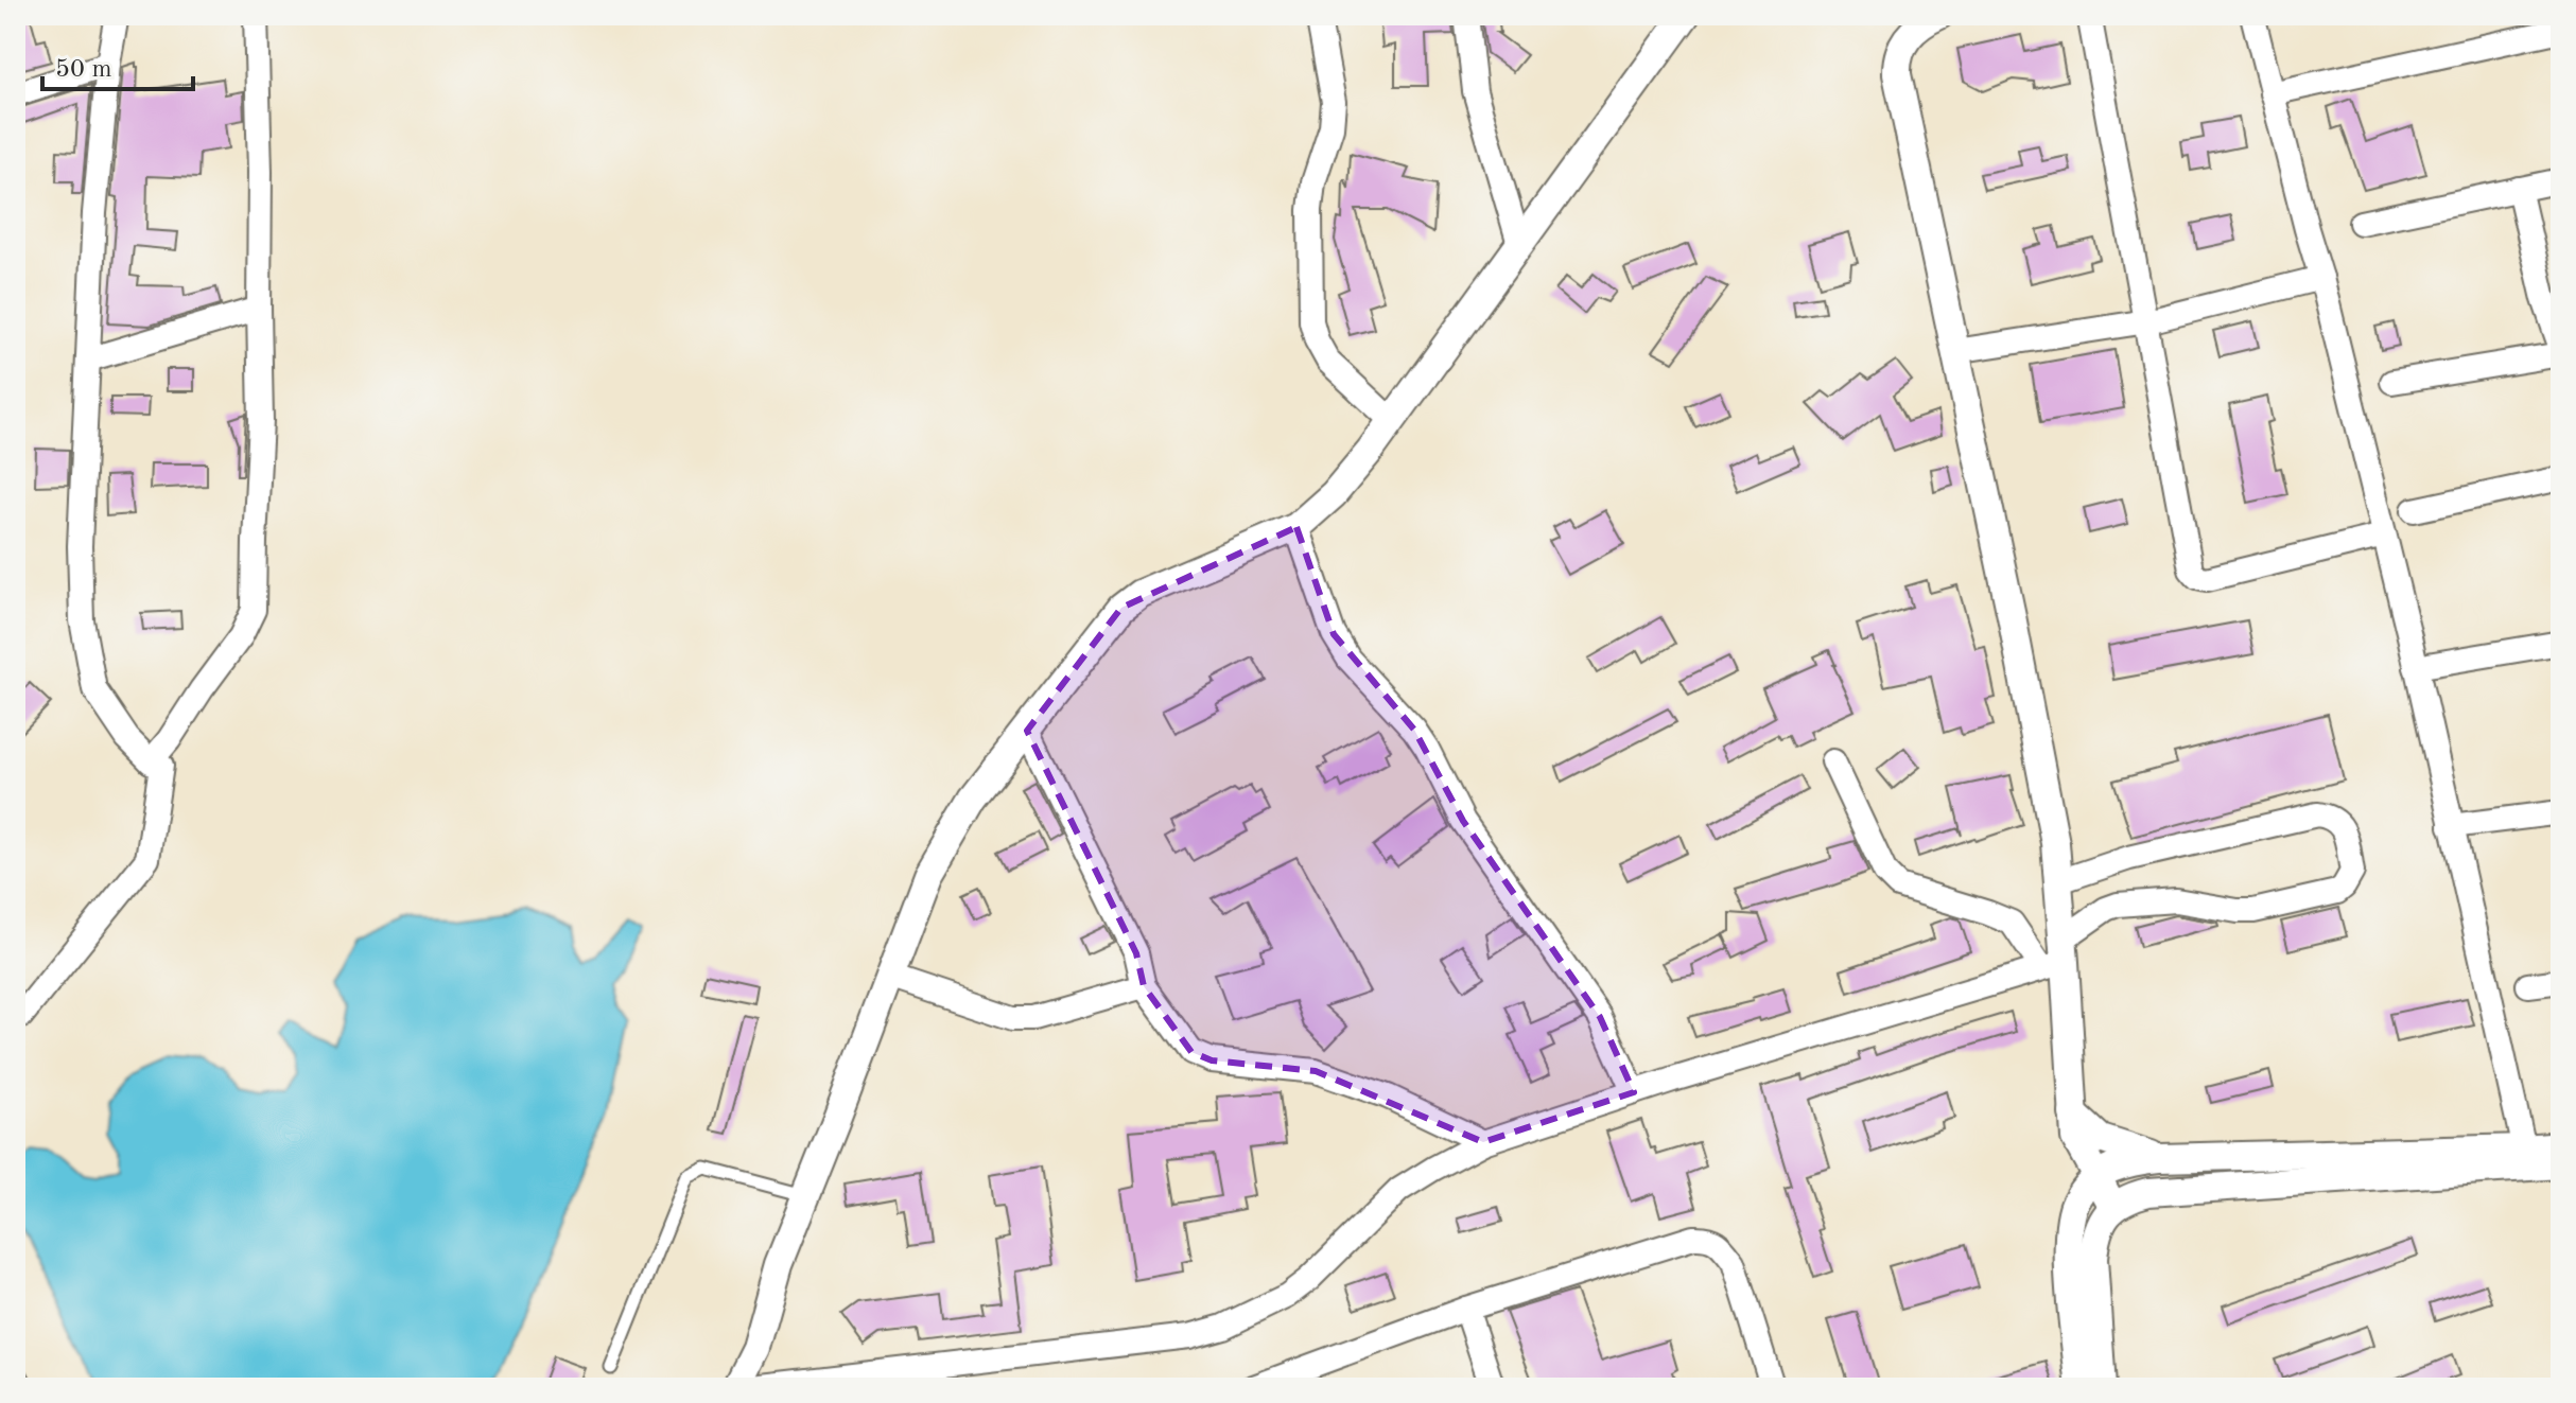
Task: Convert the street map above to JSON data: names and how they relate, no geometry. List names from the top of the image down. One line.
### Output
{"scale_bar":"50 m"}
